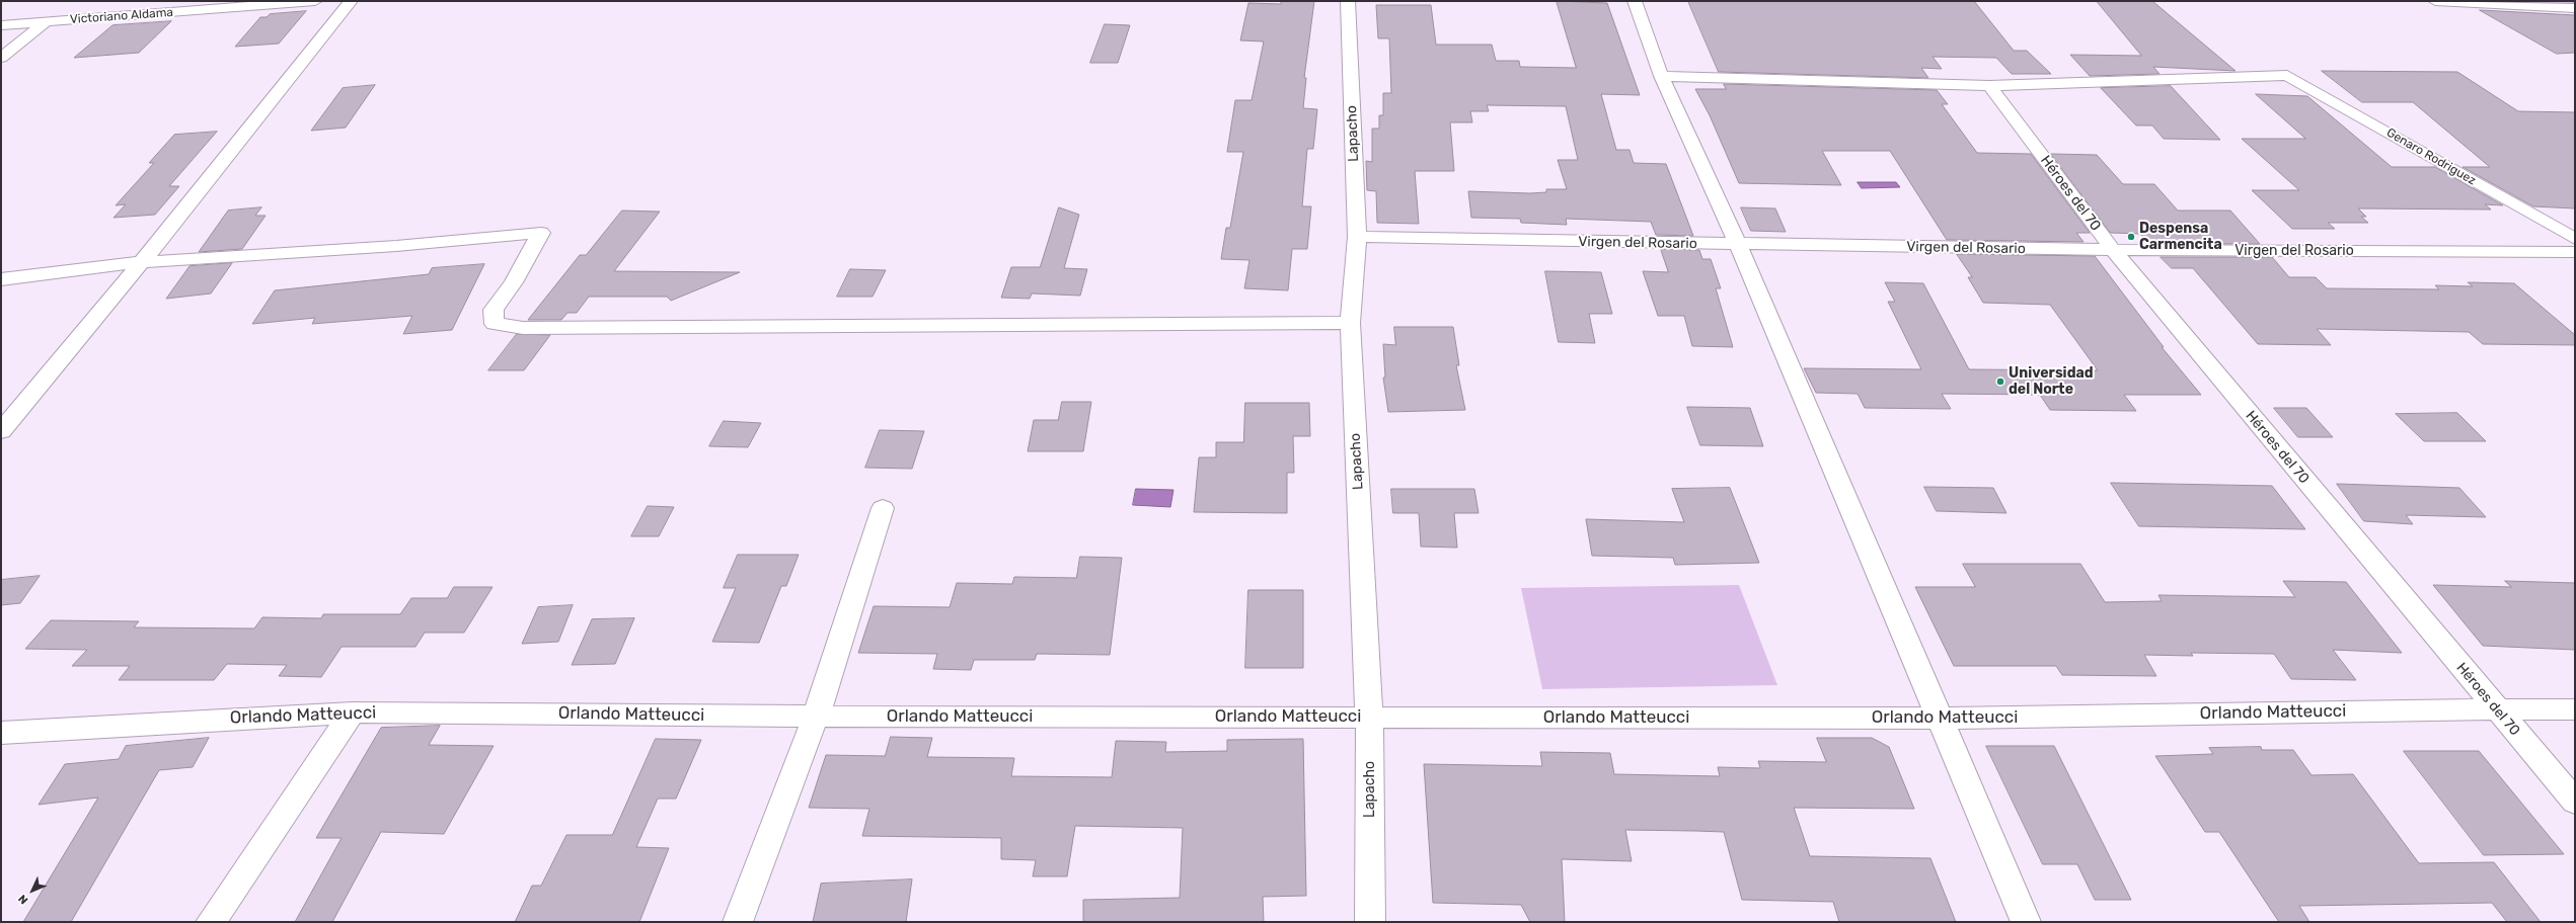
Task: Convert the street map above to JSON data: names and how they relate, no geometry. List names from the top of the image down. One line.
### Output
{"streets":{"street":["Victoriano Aldama","Lapacho","Genaro Rodriguez","Héroes del 70","Virgen del Rosario","Orlando Matteucci"]},"crossings":[["Lapacho","Virgen del Rosario"],["Lapacho","Orlando Matteucci"],["Genaro Rodriguez","Héroes del 70"],["Héroes del 70","Virgen del Rosario"],["Héroes del 70","Orlando Matteucci"]],"places":["Despensa Carmencita","Universidad del Norte"],"north":"bottom left"}
